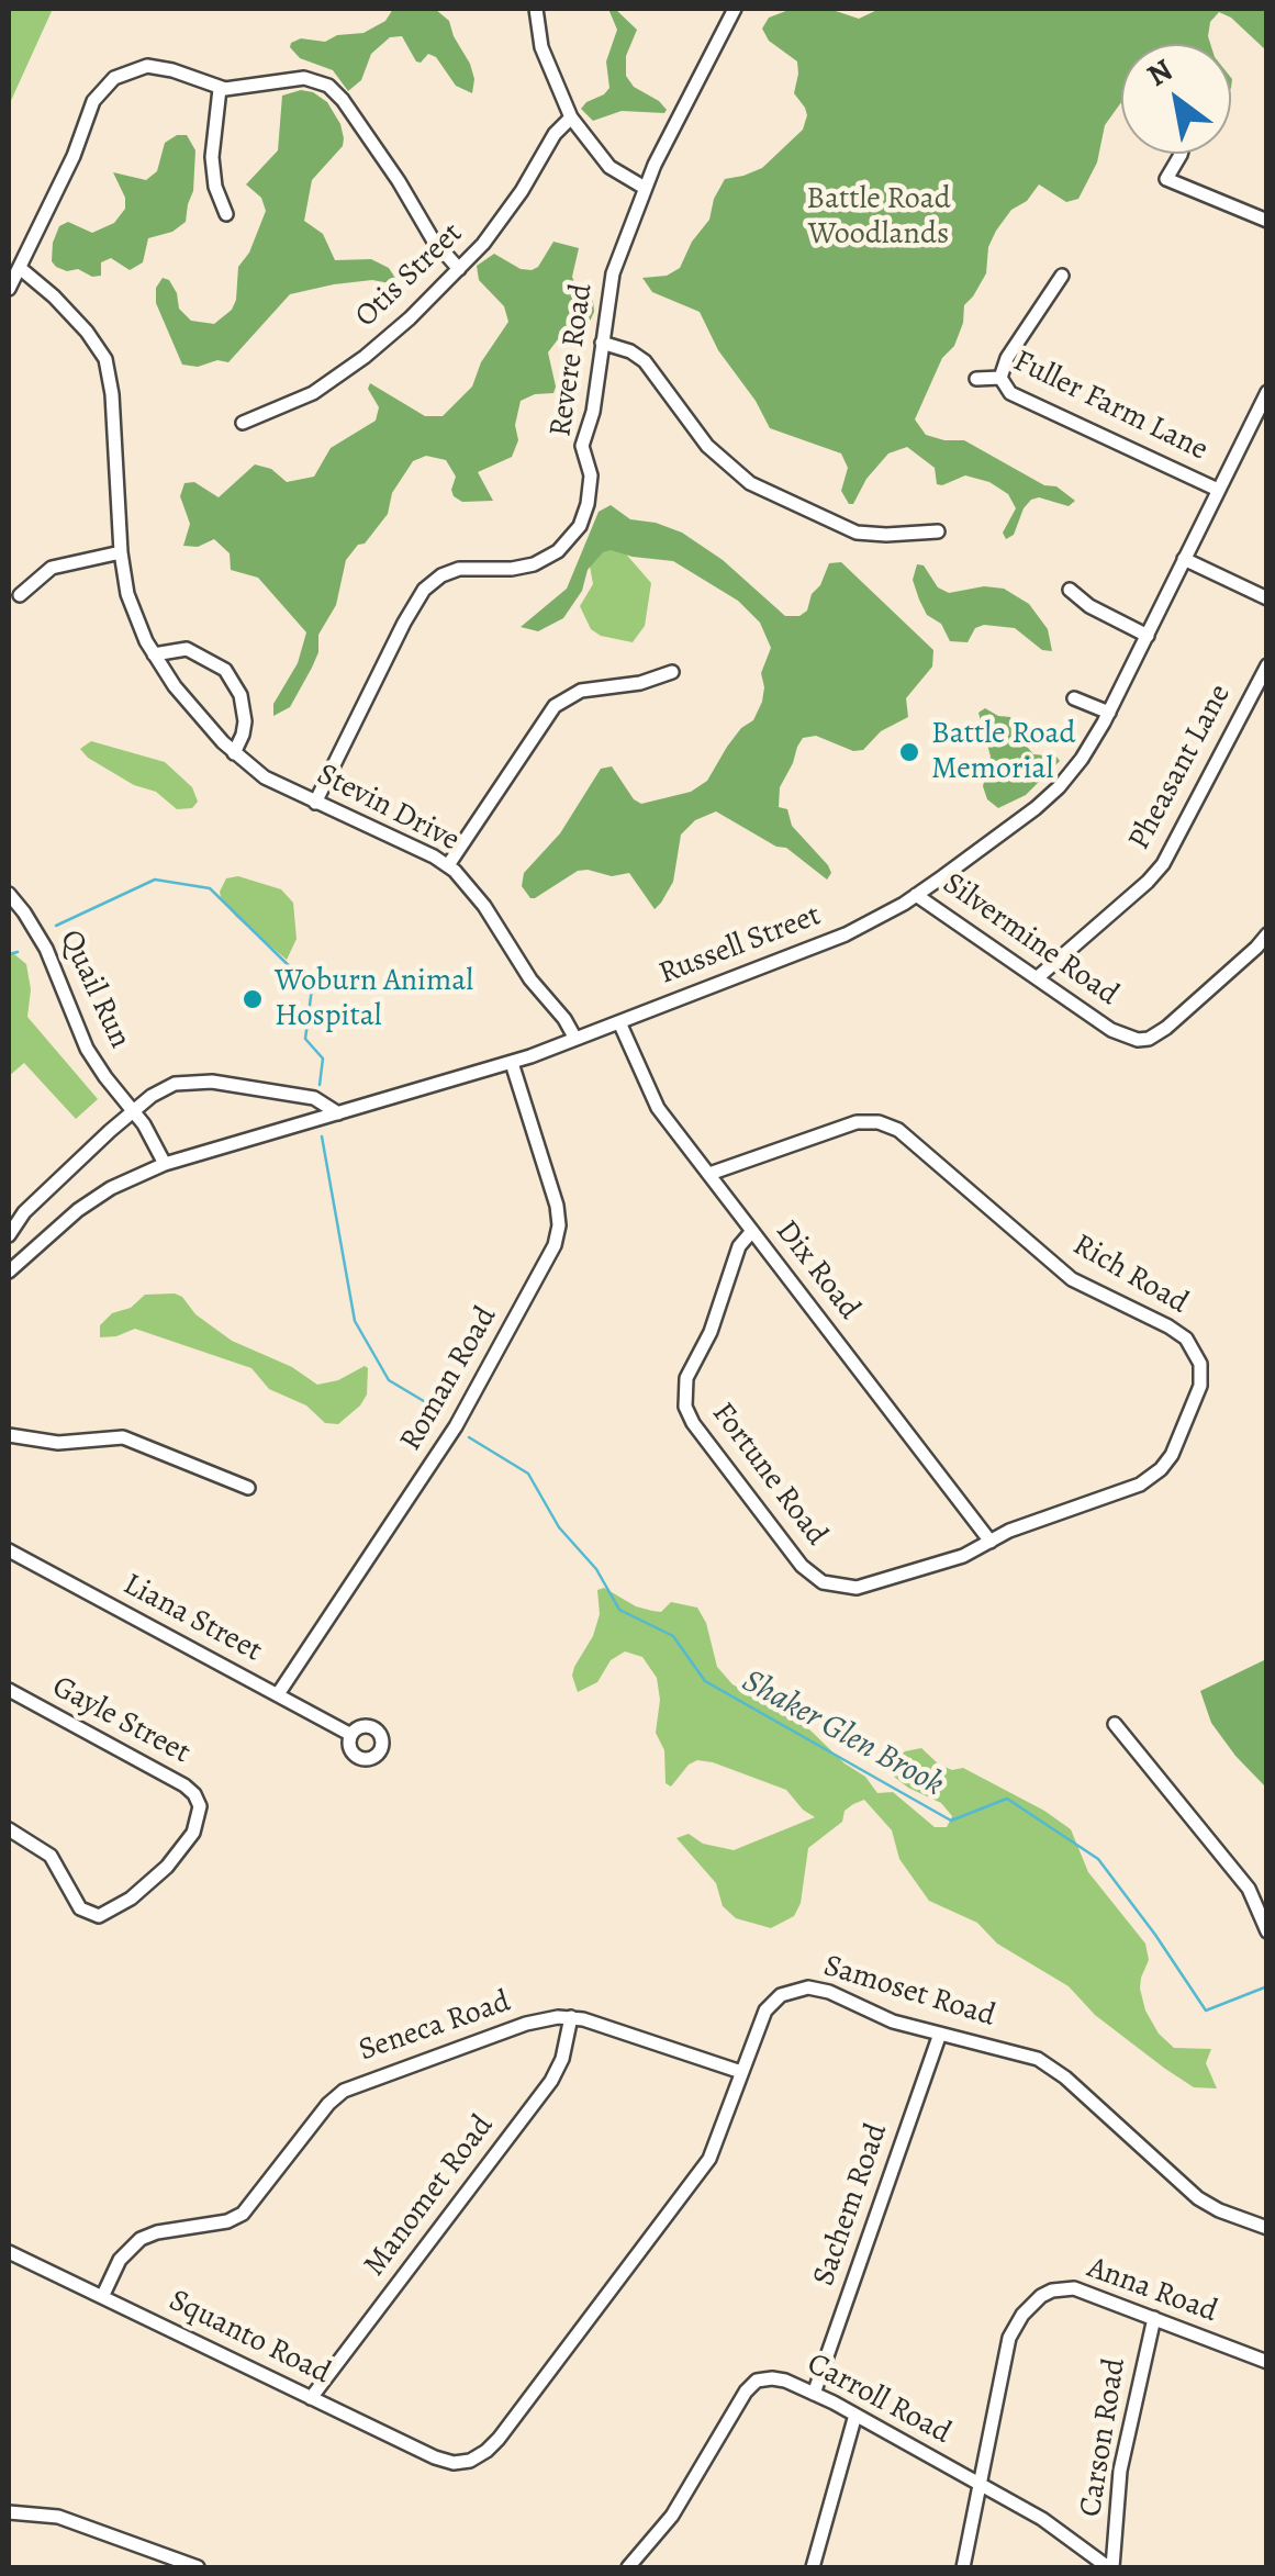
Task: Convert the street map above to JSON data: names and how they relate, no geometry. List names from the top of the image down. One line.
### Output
{"streets":{"street":["Otis Street","Revere Road","Fuller Farm Lane","Pheasant Lane","Stevin Drive","Silvermine Road","Russell Street","Quail Run","Dix Road","Rich Road","Roman Road","Fortune Road","Liana Street","Gayle Street","Samoset Road","Seneca Road","Manomet Road","Sachem Road","Anna Road","Squanto Road","Carroll Road","Carson Road"]},"crossings":[["Revere Road","Stevin Drive"],["Fuller Farm Lane","Russell Street"],["Pheasant Lane","Silvermine Road"],["Stevin Drive","Russell Street"],["Silvermine Road","Russell Street"],["Russell Street","Quail Run"],["Russell Street","Dix Road"],["Russell Street","Roman Road"],["Dix Road","Rich Road"],["Dix Road","Fortune Road"],["Rich Road","Fortune Road"],["Roman Road","Liana Street"],["Samoset Road","Seneca Road"],["Samoset Road","Sachem Road"],["Samoset Road","Squanto Road"],["Seneca Road","Manomet Road"],["Seneca Road","Squanto Road"],["Manomet Road","Squanto Road"],["Sachem Road","Carroll Road"],["Anna Road","Carroll Road"],["Anna Road","Carson Road"],["Carroll Road","Carson Road"]],"water":["Shaker Glen Brook"],"parks":["Battle Road Woodlands"],"places":["Battle Road Memorial","Woburn Animal Hospital"],"north":"top left"}
